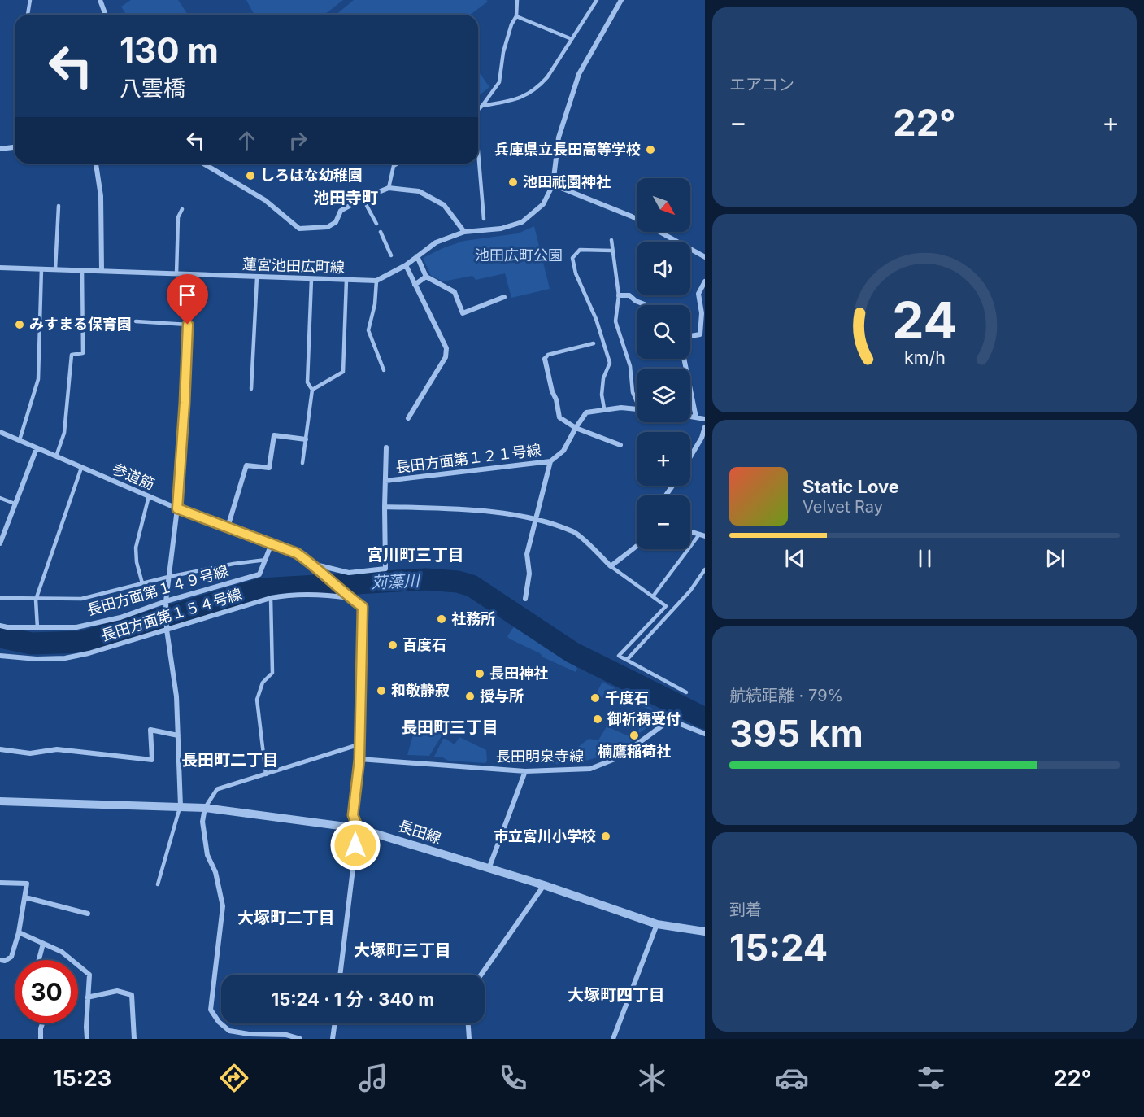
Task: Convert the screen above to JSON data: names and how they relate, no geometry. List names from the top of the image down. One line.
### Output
{"streets":{"street":["蓮宮池田広町線","長田方面第１２１号線","参道筋","長田方面第１４９号線","長田方面第１５４号線","長田明泉寺線","長田線"]},"crossings":[["参道筋","長田方面第１４９号線"],["参道筋","長田方面第１５４号線"]],"districts":["池田寺町","宮川町三丁目","長田町三丁目","長田町二丁目","大塚町二丁目","大塚町三丁目","大塚町四丁目"],"water":["苅藻川"],"parks":["池田広町公園"],"places":["兵庫県立長田高等学校","しろはな幼稚園","池田祇園神社","みすまる保育園","社務所","百度石","長田神社","和敬静寂","授与所","千度石","御祈祷受付","楠鷹稲荷社","市立宮川小学校"],"north":"bottom right","page":{"tile":["エアコン",["航続距離 · 79%","395 km"],["到着","15:24"]],"turn":["130 m","八雲橋"],"heat":["−","22°","+"],"map_buttons":["+","−"],"song":["Static Love","Velvet Ray"],"limit":"30","trip":"15:24 · 1 分 · 340 m","tabs":["15:23","22°"],"gauge":["24","km/h"]}}
